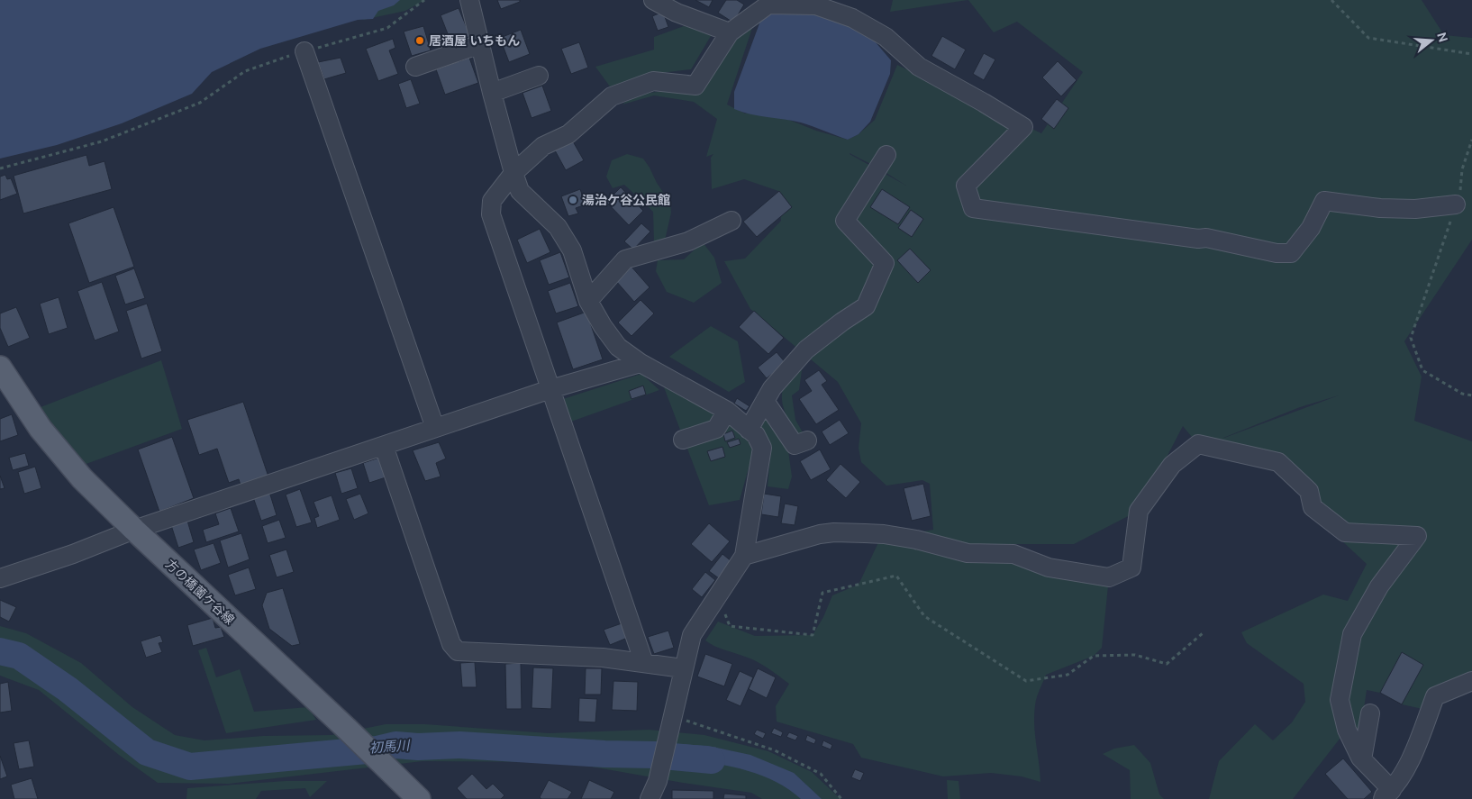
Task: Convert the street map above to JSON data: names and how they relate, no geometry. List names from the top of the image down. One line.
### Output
{"streets":{"main road":["方の橋薗ケ谷線"]},"water":["初馬川"],"places":["居酒屋 いちもん","湯治ケ谷公民館"],"north":"right"}
